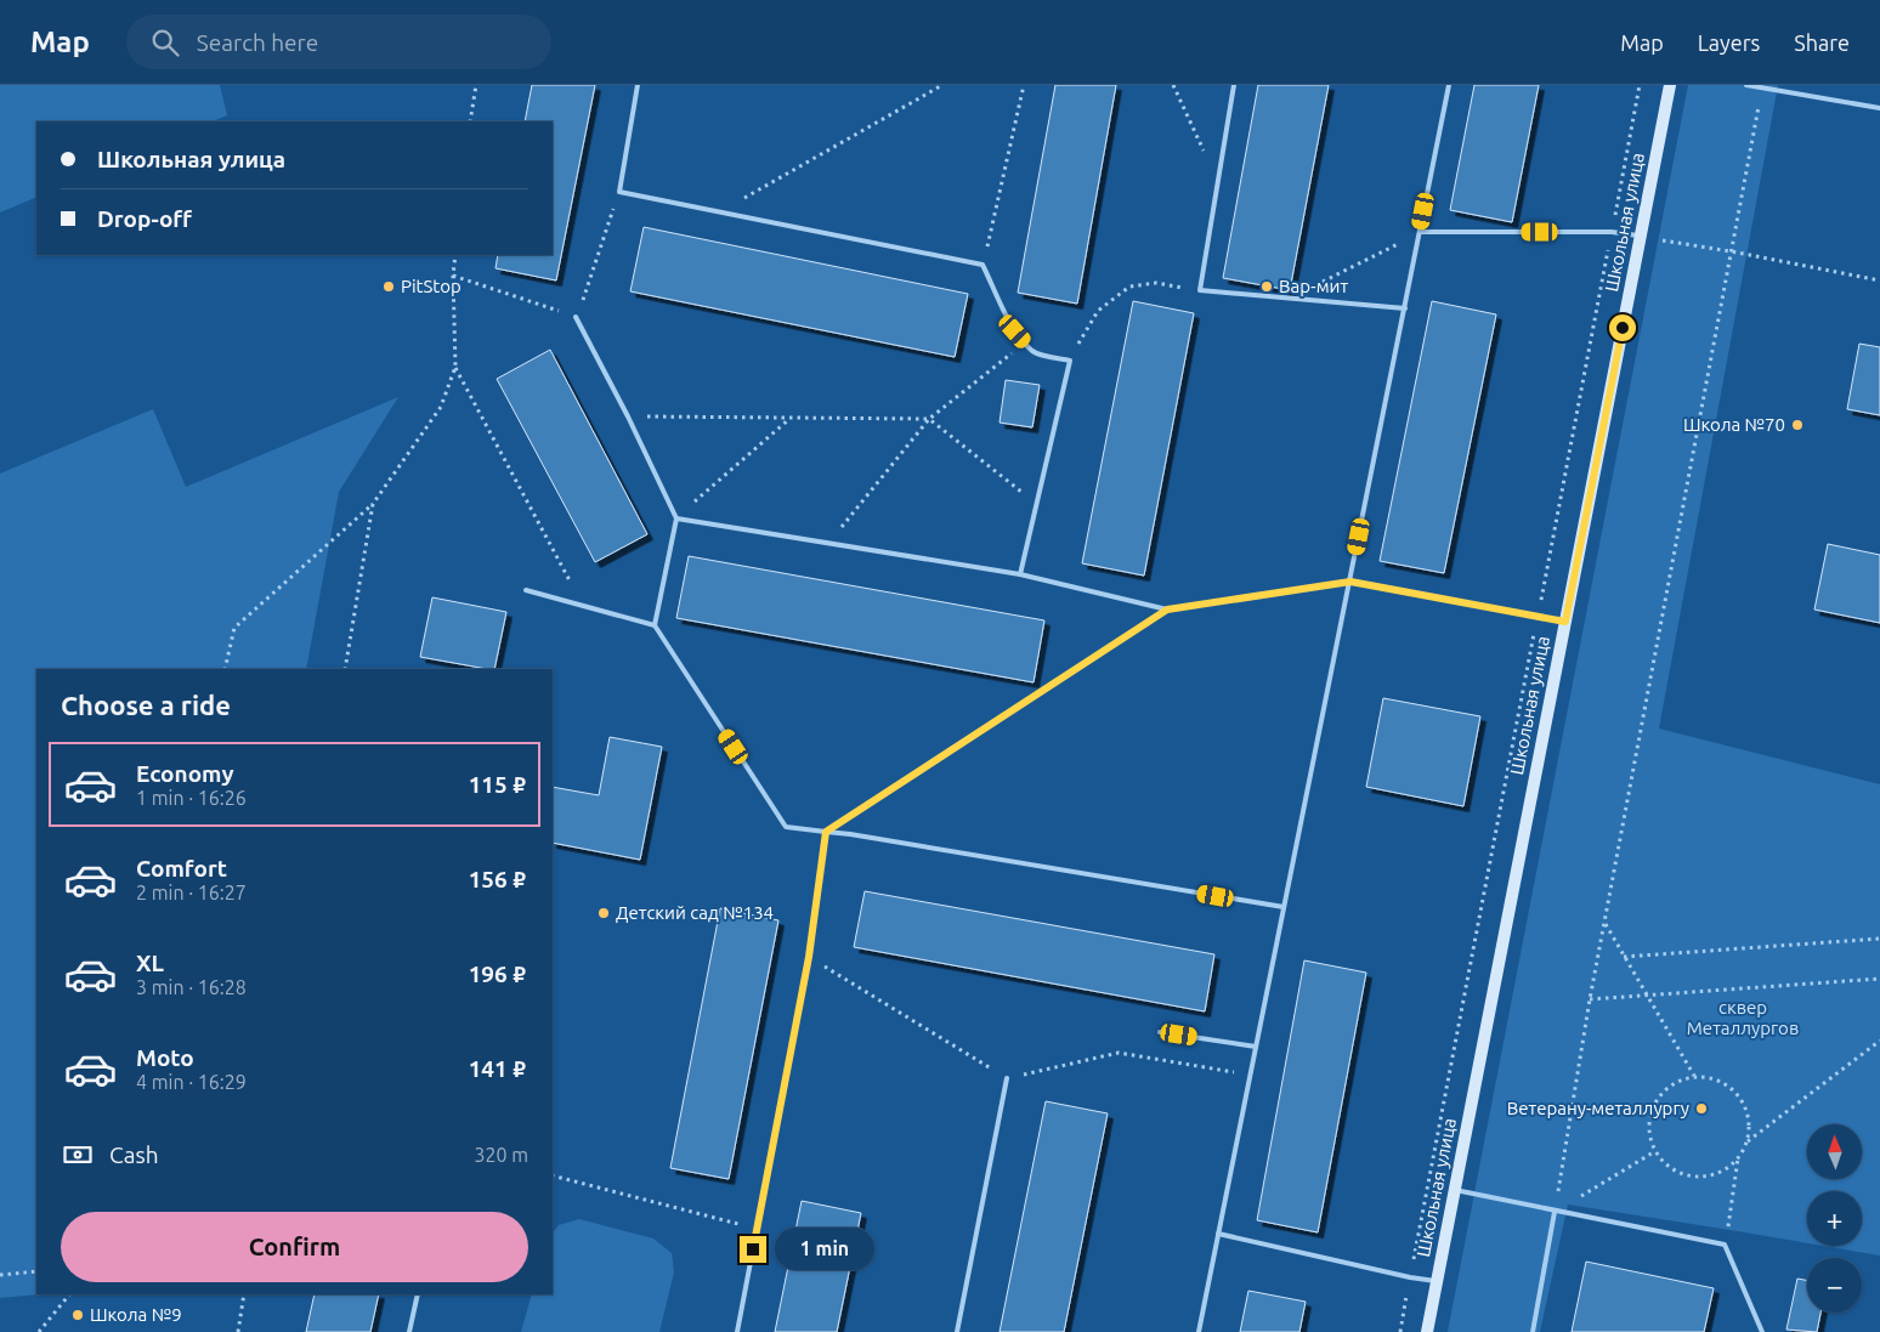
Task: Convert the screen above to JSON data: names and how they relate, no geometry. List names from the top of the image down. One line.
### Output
{"streets":{"main road":["Школьная улица"]},"parks":["сквер Металлургов"],"places":["PitStop","Вар-мит","Школа №70","Детский сад №134","Ветерану-металлургу","Школа №9"],"north":"top","page":{"header":"Map","search":"Search here","nav":["Map","Layers","Share"],"banner":["Школьная улица","Drop-off"],"heading":"Choose a ride","list":[{"name":"Economy","note":"1 min · 16:26","value":"115 ₽"},{"name":"Comfort","note":"2 min · 16:27","value":"156 ₽"},{"name":"XL","note":"3 min · 16:28","value":"196 ₽"},{"name":"Moto","note":"4 min · 16:29","value":"141 ₽"}],"pay":["Cash","320 m"],"map_buttons":["+","−"],"buttons":"Confirm","bubble":"1 min"}}
